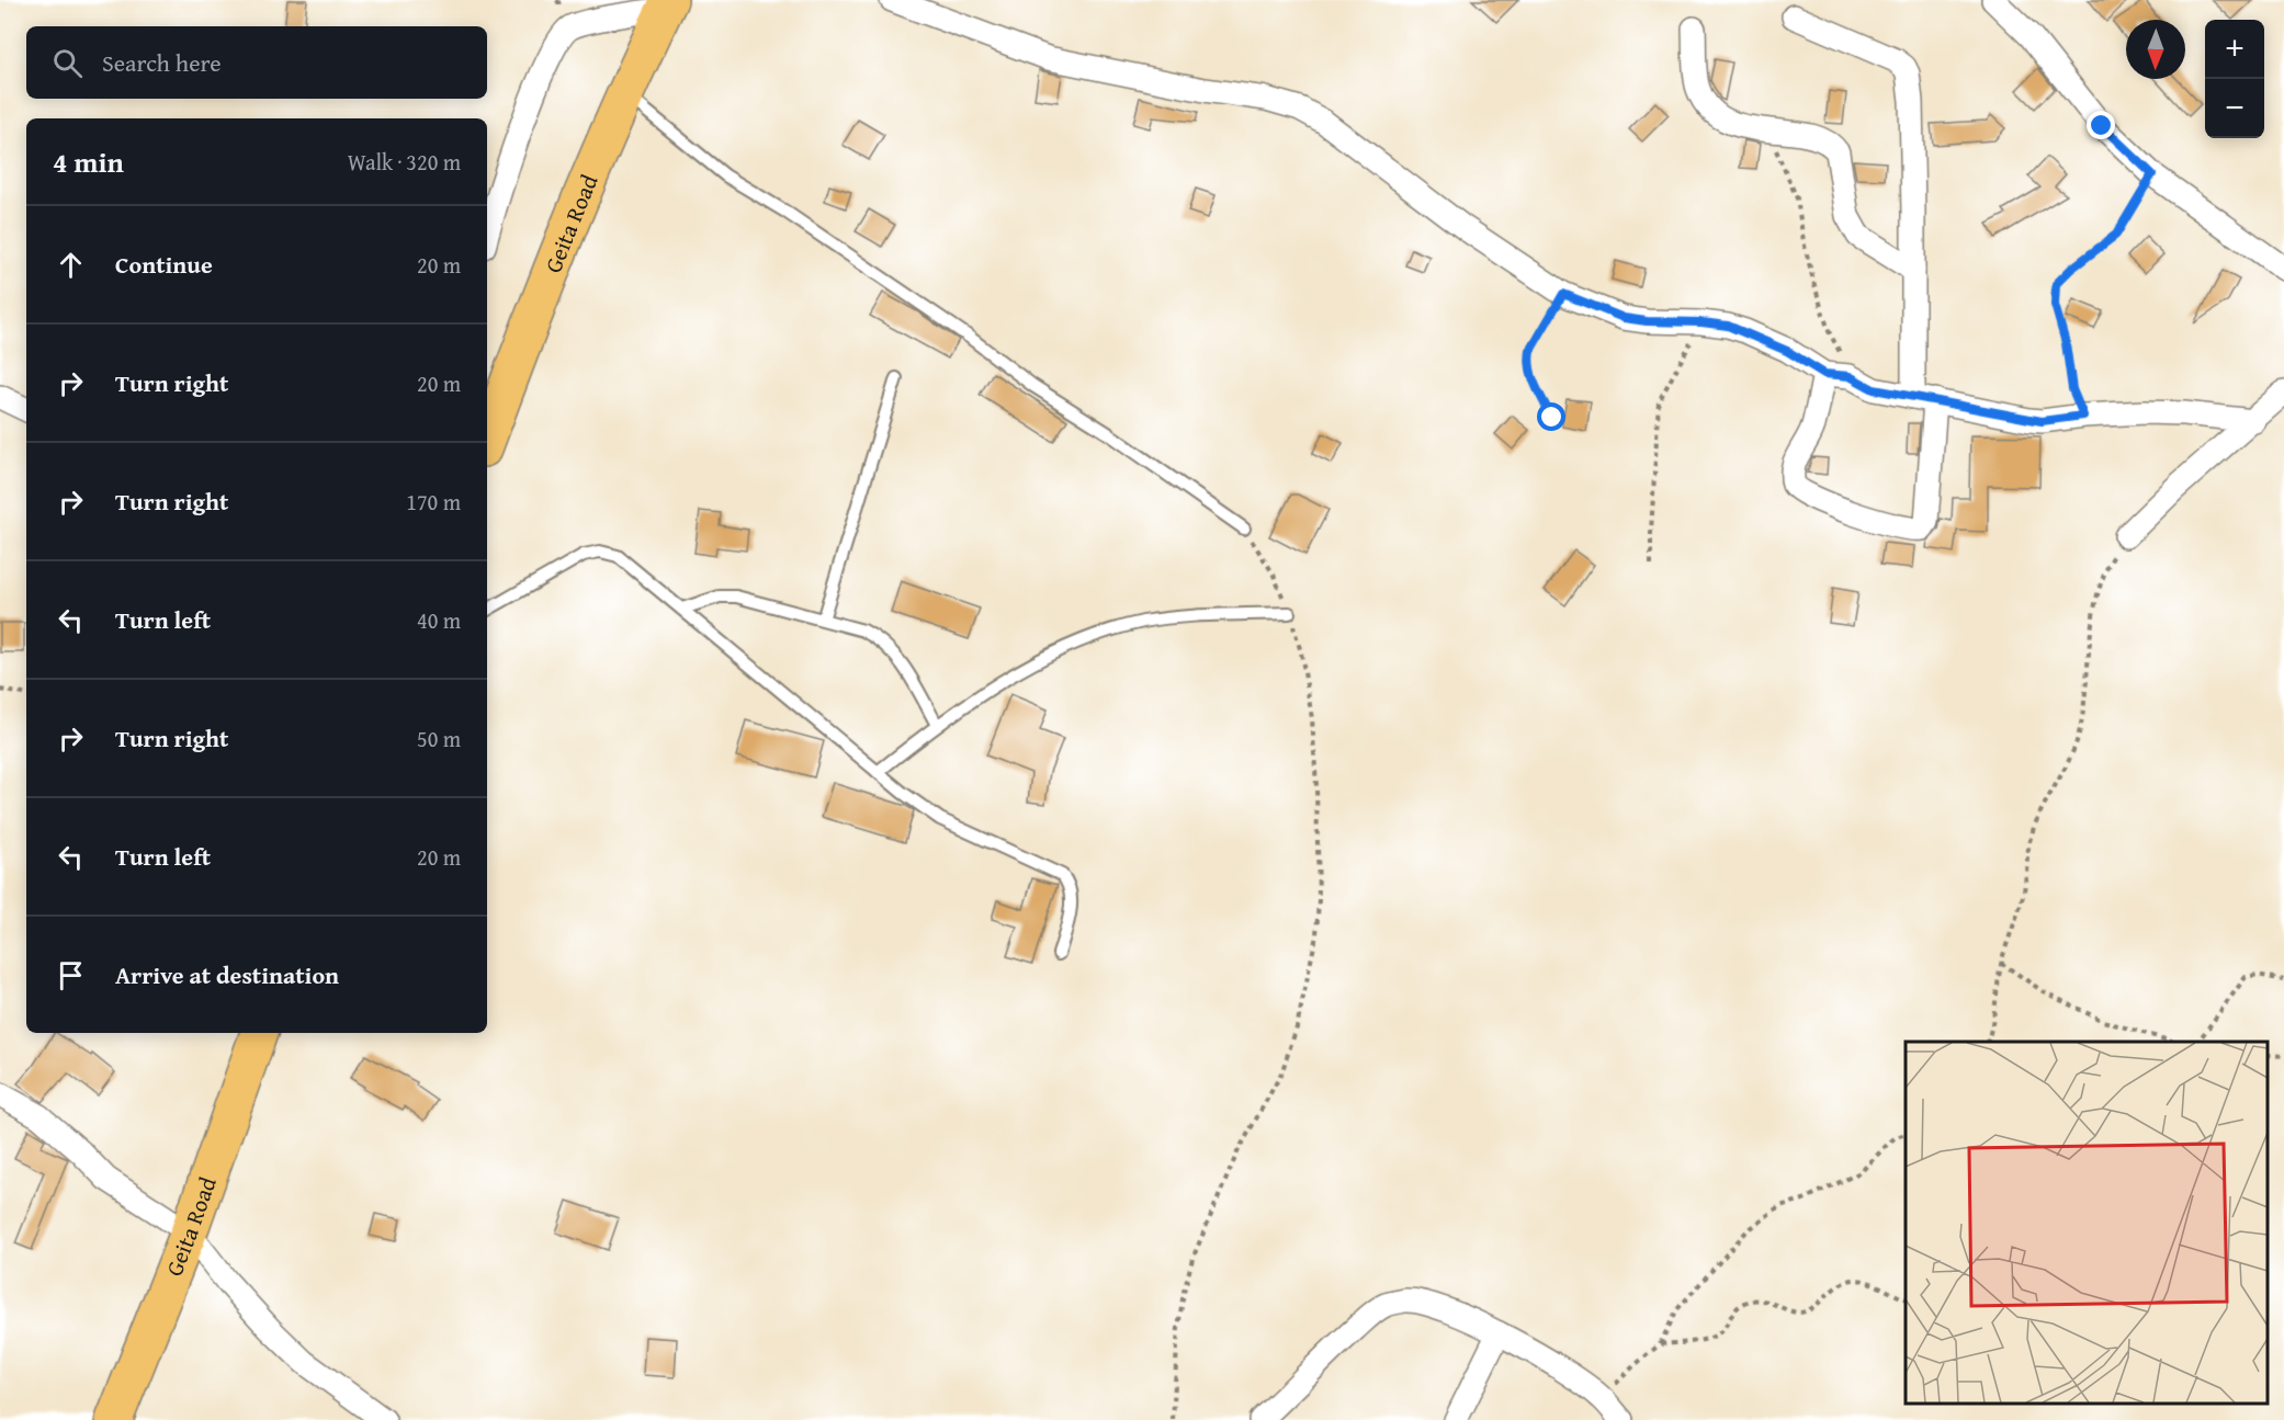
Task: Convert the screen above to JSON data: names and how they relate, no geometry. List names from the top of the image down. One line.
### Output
{"streets":{"highway":["Geita Road"]},"north":"bottom","page":{"map_buttons":["+","−"],"search":"Search here","heading":["4 min","Walk · 320 m"],"list":[["Continue","20 m"],["Turn right","20 m"],["Turn right","170 m"],["Turn left","40 m"],["Turn right","50 m"],["Turn left","20 m"],"Arrive at destination"]}}
